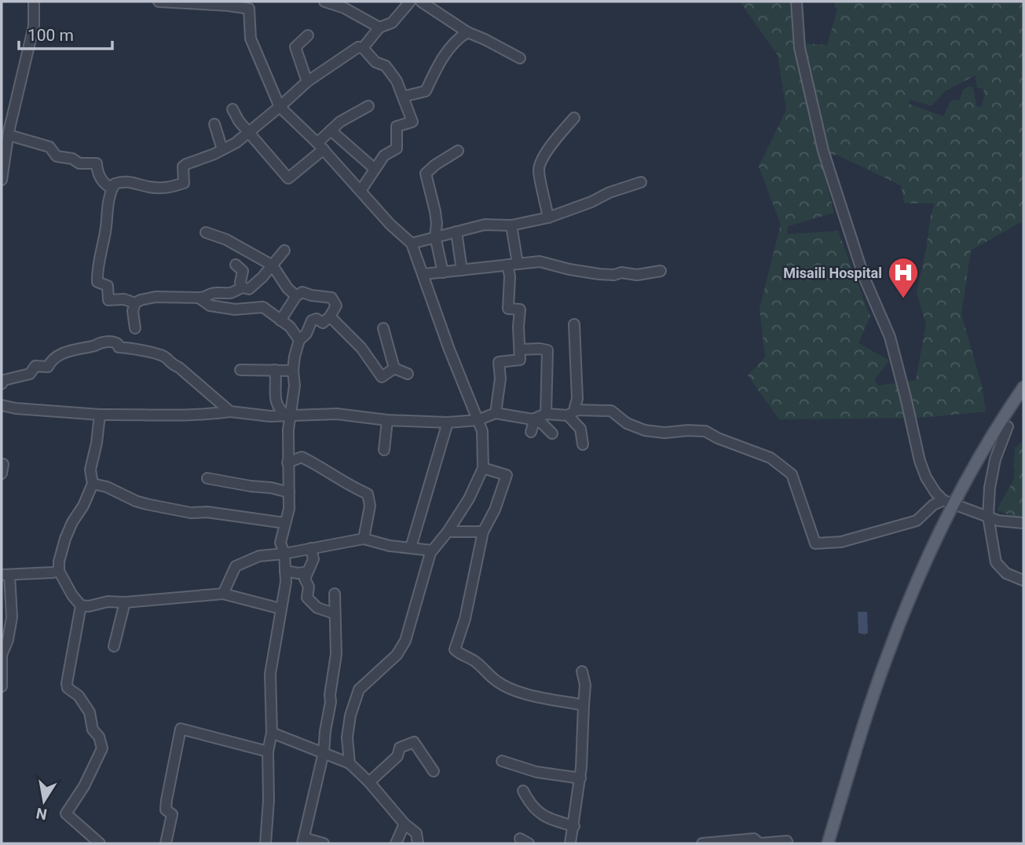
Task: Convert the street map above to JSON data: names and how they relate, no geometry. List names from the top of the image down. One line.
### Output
{"places":{"hospital":["Misaili Hospital"]},"scale_bar":"100 m","north":"bottom"}
